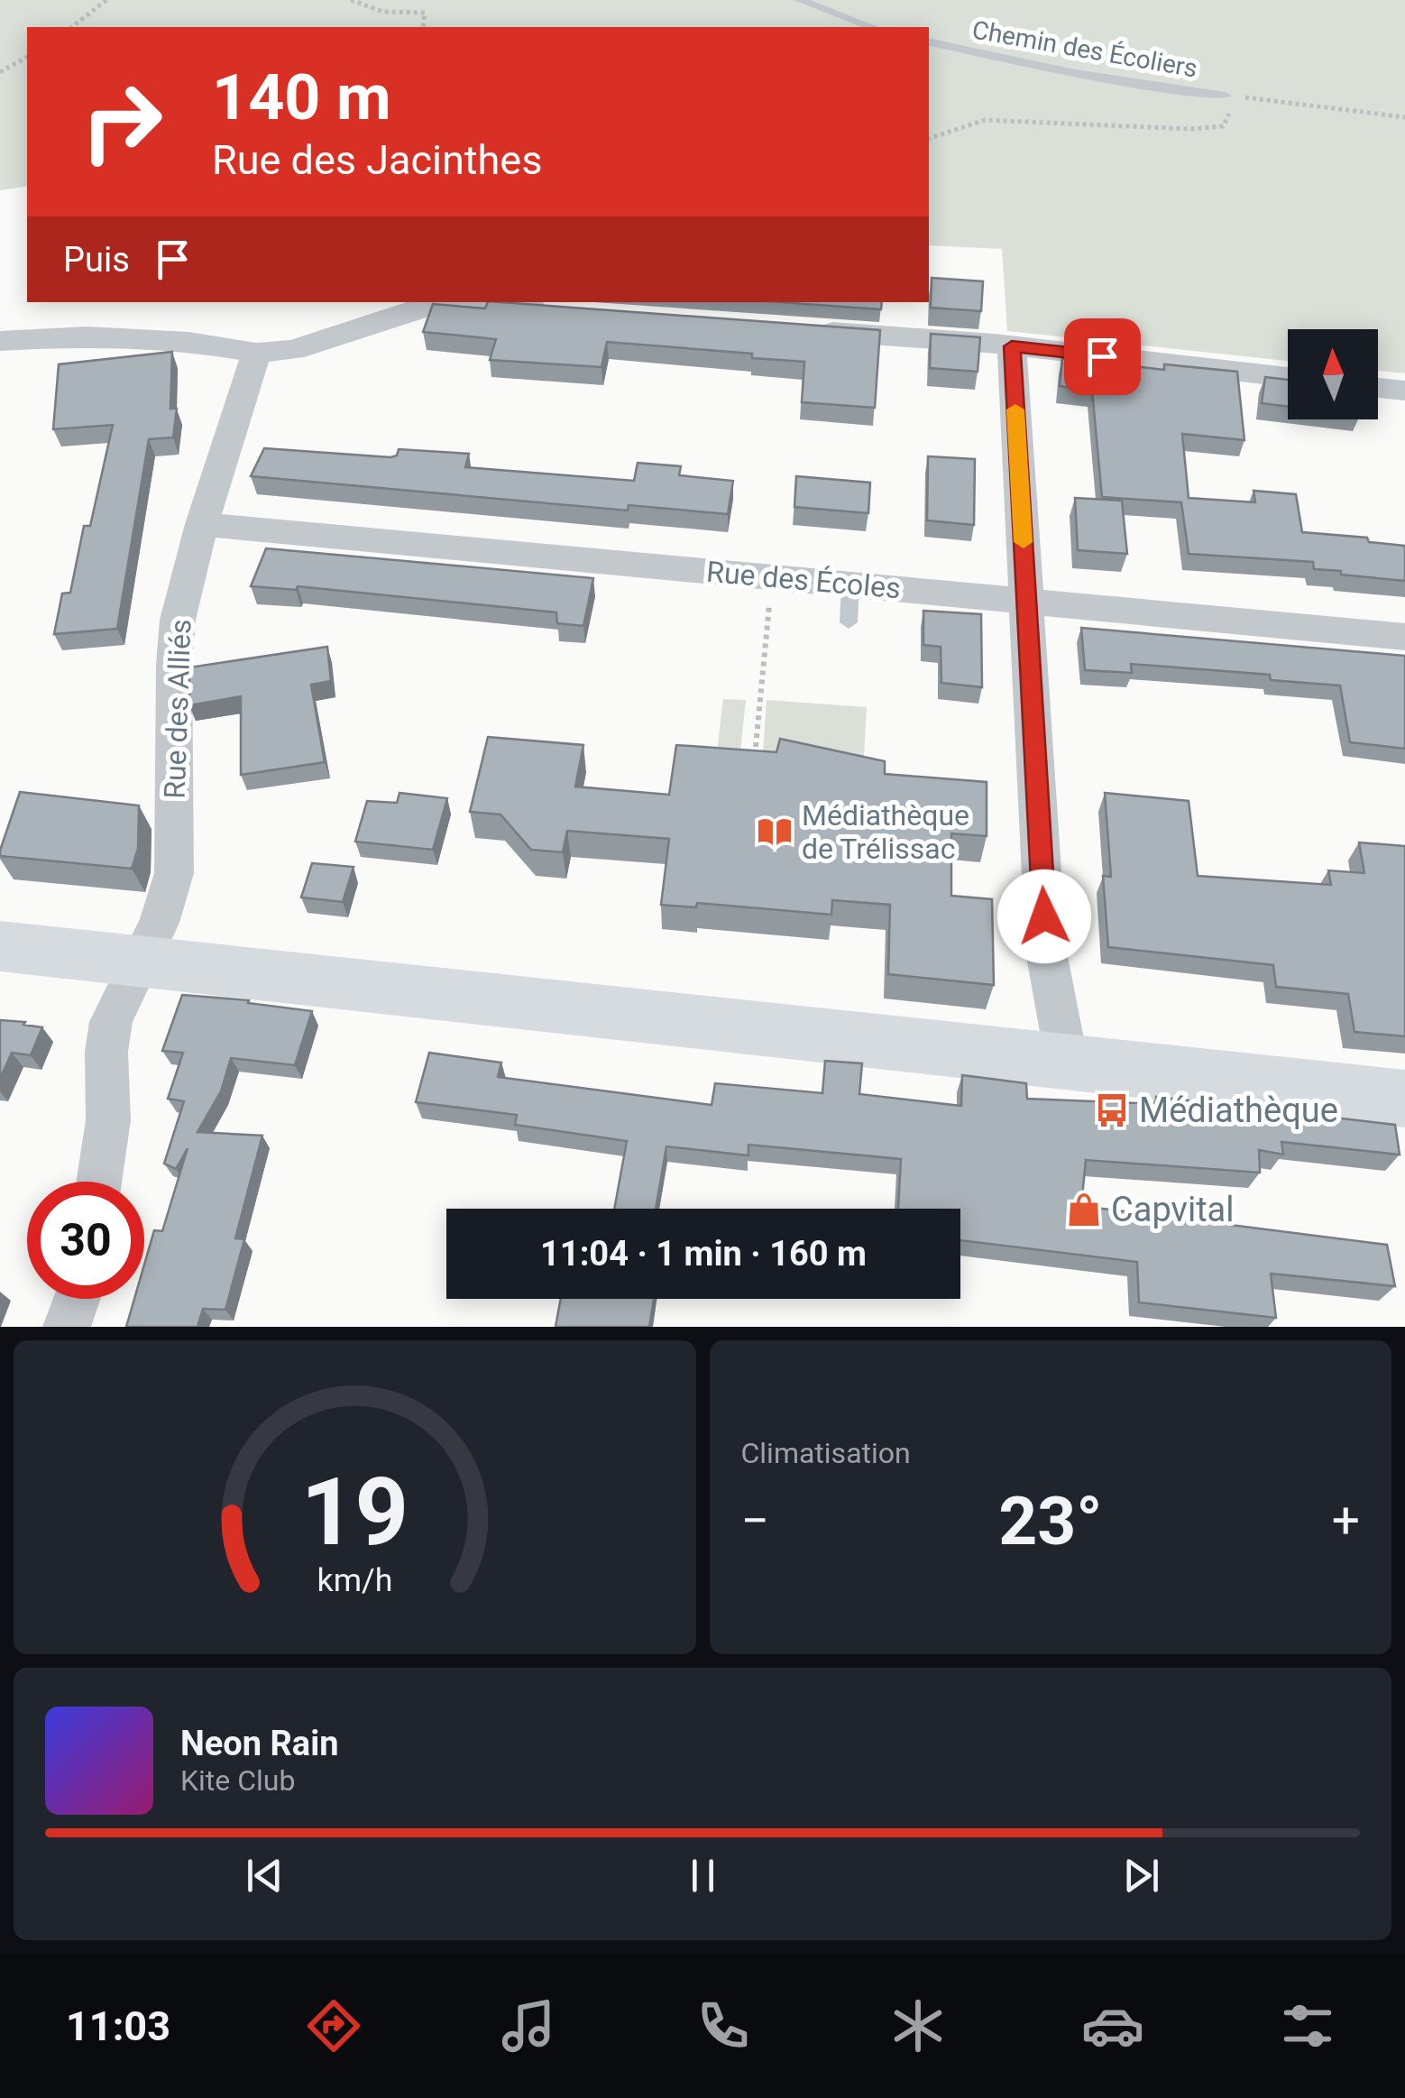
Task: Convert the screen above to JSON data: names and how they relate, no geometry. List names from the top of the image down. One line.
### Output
{"streets":{"street":["Rue des Écoles","Rue des Alliés"],"lane":["Chemin des Écoliers"]},"crossings":[["Rue des Écoles","Rue des Alliés"]],"places":{"library":["Médiathèque de Trélissac"],"bus stop":["Médiathèque"],"shop":["Capvital"]},"north":"top","page":{"turn":["140 m","Rue des Jacinthes"],"then":"Puis","limit":"30","trip":"11:04 · 1 min · 160 m","tile":"Climatisation","heat":["−","23°","+"],"song":["Neon Rain","Kite Club"],"tabs":"11:03","gauge":["19","km/h"]}}
